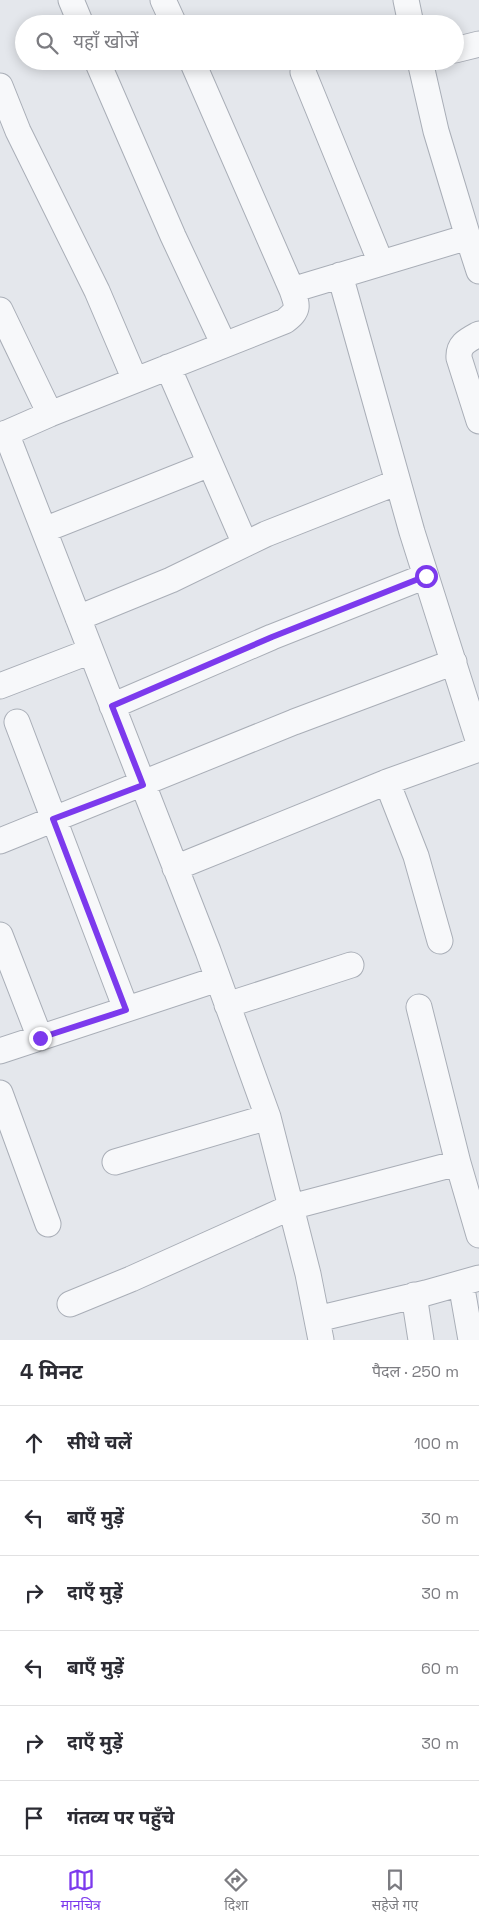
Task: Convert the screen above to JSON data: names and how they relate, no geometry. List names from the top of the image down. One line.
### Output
{"page":{"search":"यहाँ खोजें","heading":["4 मिनट","पैदल · 250 m"],"list":[["सीधे चलें","100 m"],["बाएँ मुड़ें","30 m"],["दाएँ मुड़ें","30 m"],["बाएँ मुड़ें","60 m"],["दाएँ मुड़ें","30 m"],"गंतव्य पर पहुँचे"],"nav":["मानचित्र","दिशा","सहेजे गए"]}}
